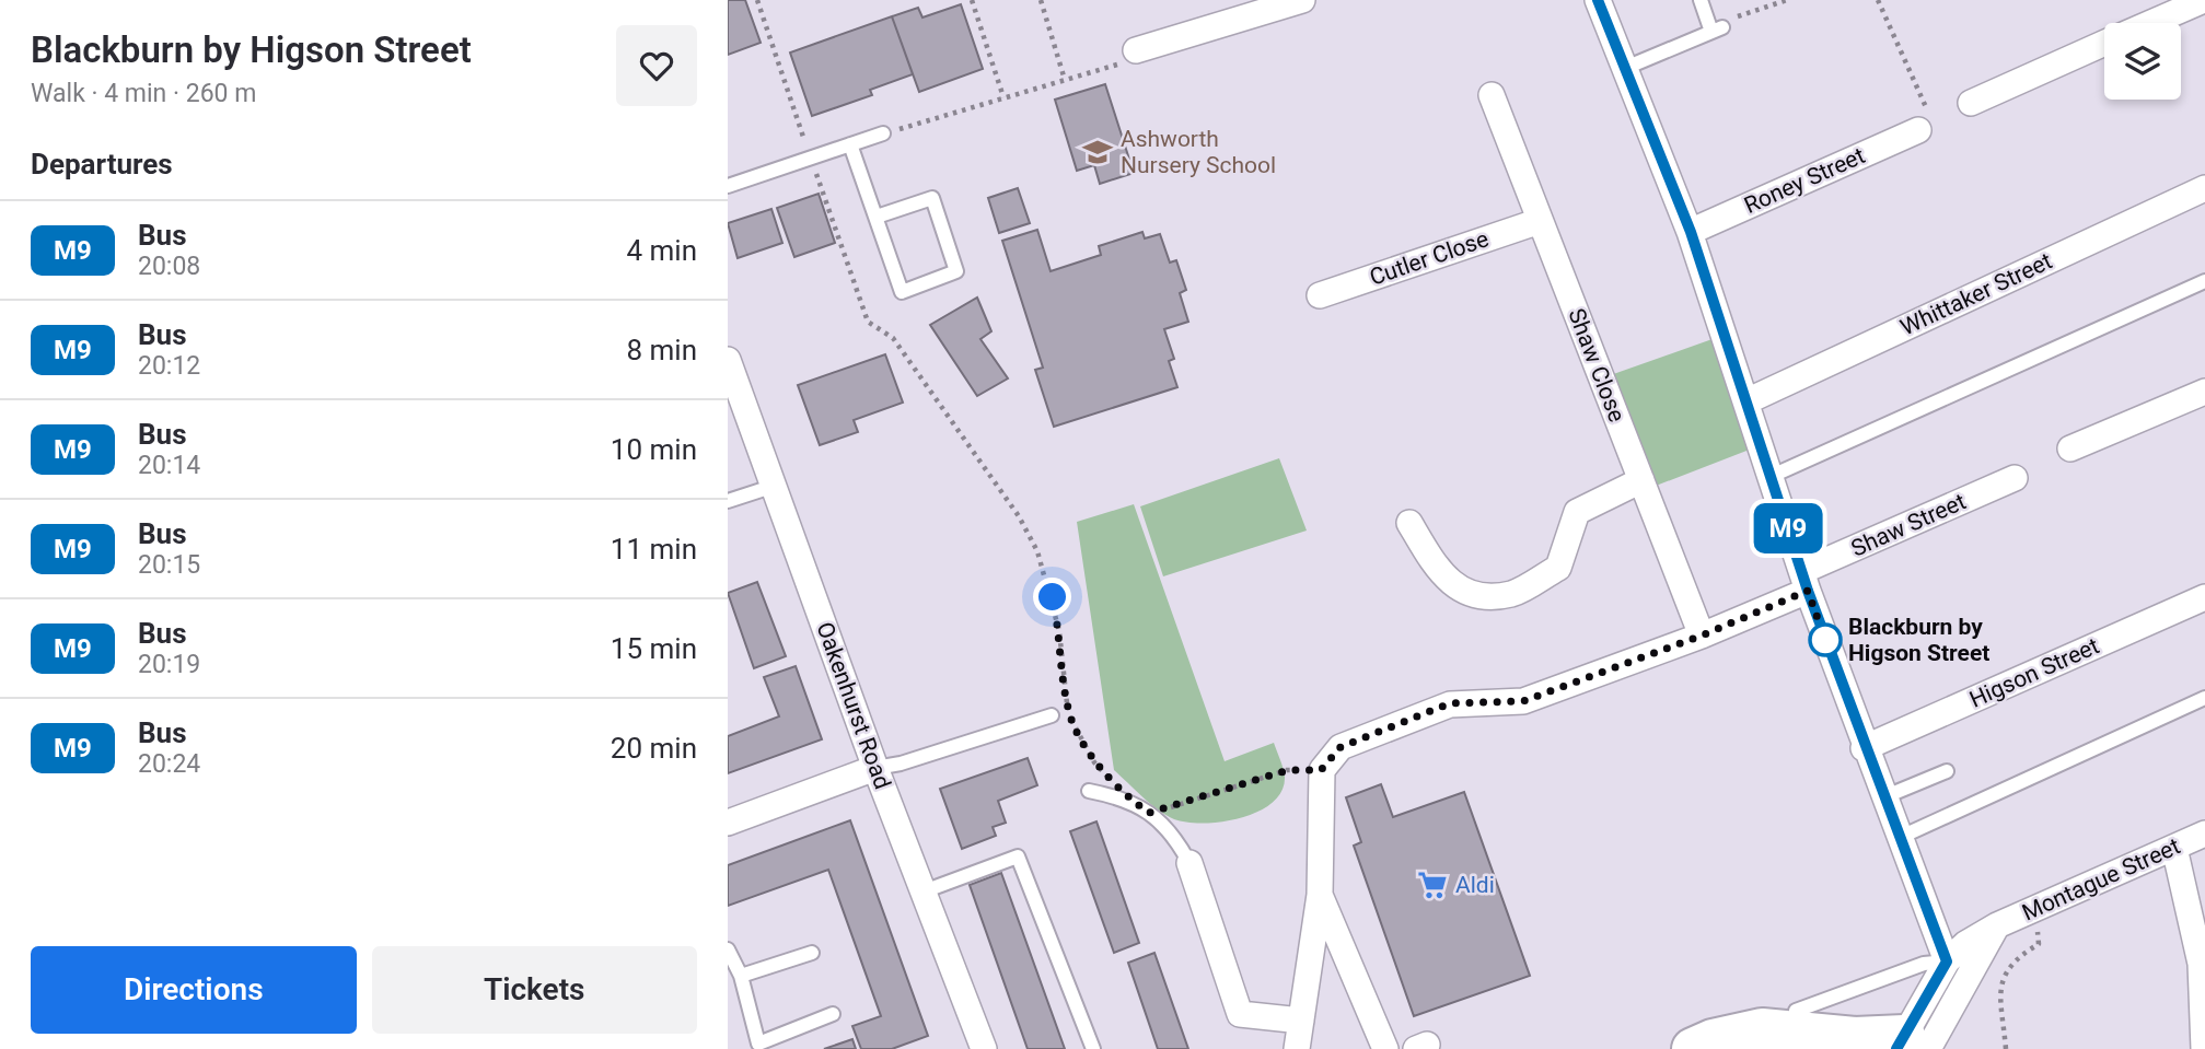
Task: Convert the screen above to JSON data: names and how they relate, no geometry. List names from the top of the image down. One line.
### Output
{"streets":{"street":["Roney Street","Cutler Close","Whittaker Street","Shaw Close","Shaw Street","Higson Street","Oakenhurst Road","Montague Street"]},"crossings":[["Cutler Close","Shaw Close"],["Shaw Close","Shaw Street"]],"places":{"school or university":["Ashworth Nursery School"],"other":["Blackburn by Higson Street"],"supermarket":["Aldi"]},"lines":["bus line M9"],"page":{"heading":[["Blackburn by Higson Street","Walk · 4 min · 260 m"],"Departures"],"on_map":"M9","list":[{"mark":"M9","name":"Bus","note":"20:08","value":"4 min"},{"mark":"M9","name":"Bus","note":"20:12","value":"8 min"},{"mark":"M9","name":"Bus","note":"20:14","value":"10 min"},{"mark":"M9","name":"Bus","note":"20:15","value":"11 min"},{"mark":"M9","name":"Bus","note":"20:19","value":"15 min"},{"mark":"M9","name":"Bus","note":"20:24","value":"20 min"}],"buttons":["Directions","Tickets"]}}
